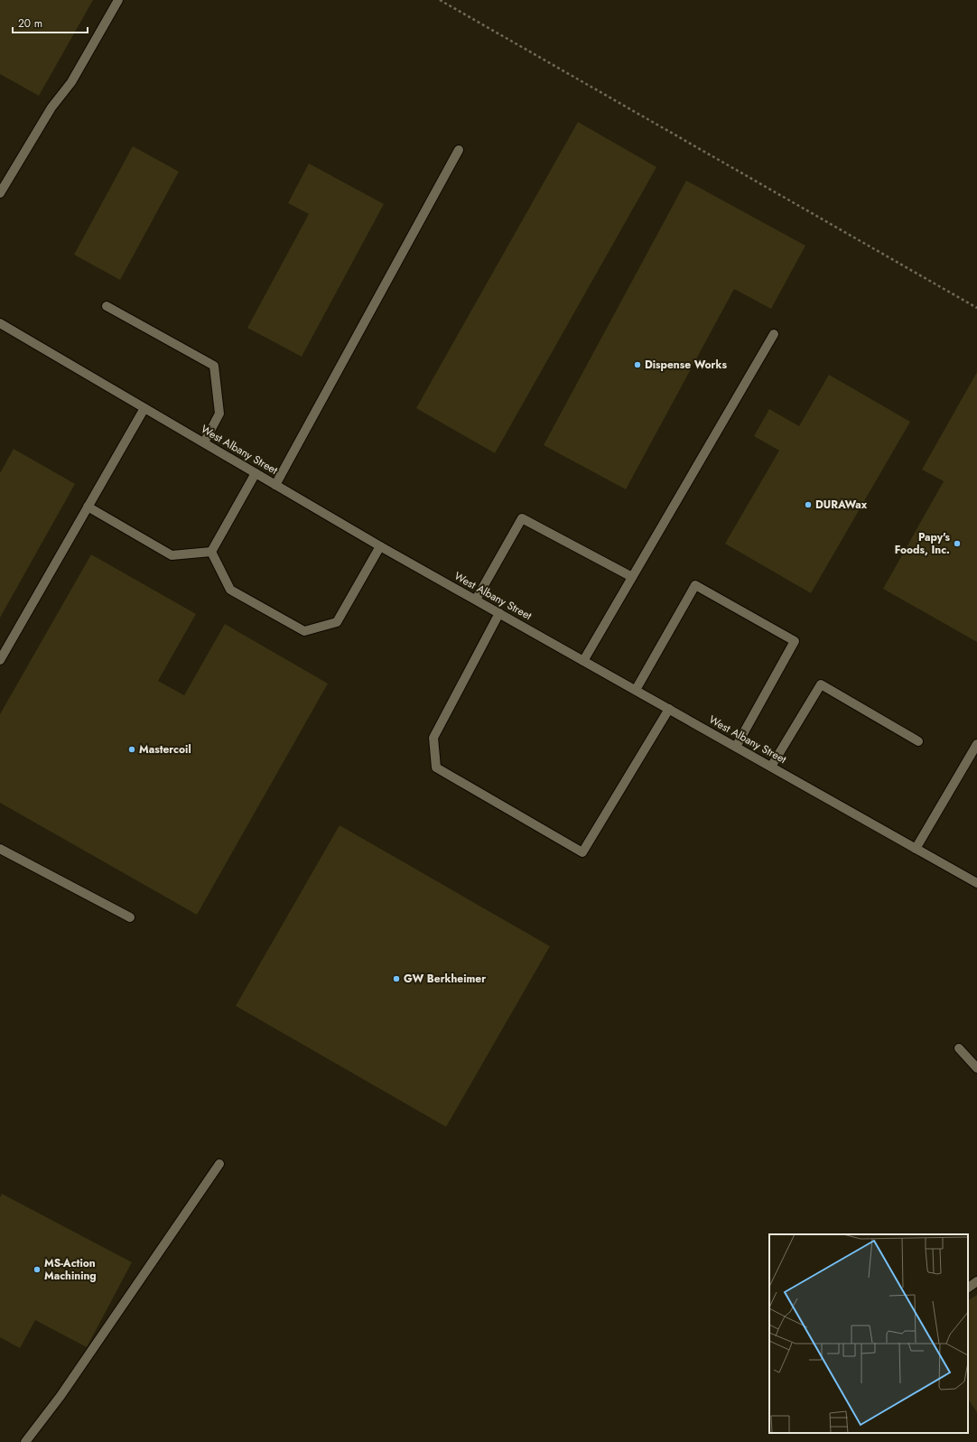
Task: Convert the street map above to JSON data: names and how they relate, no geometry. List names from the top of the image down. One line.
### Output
{"streets":{"street":["West Albany Street"]},"places":["Dispense Works","DURAWax","Papy's Foods, Inc.","Mastercoil","GW Berkheimer","MS-Action Machining"],"scale_bar":"20 m"}
